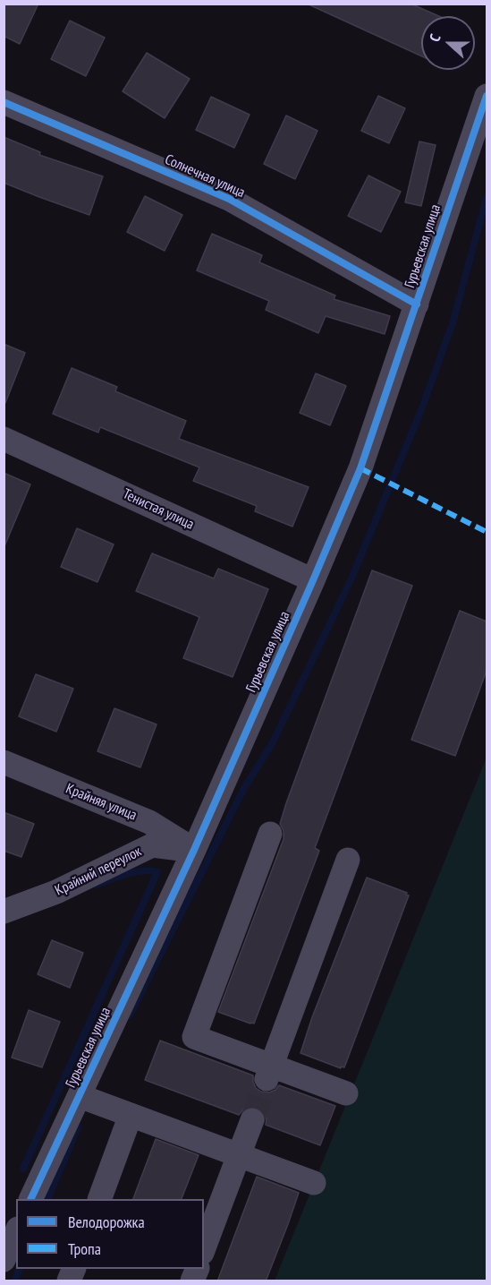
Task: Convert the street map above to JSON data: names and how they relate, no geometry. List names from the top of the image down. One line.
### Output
{"streets":{"street":["Солнечная улица","Гурьевская улица","Тенистая улица","Крайняя улица","Крайний переулок"]},"crossings":[["Солнечная улица","Гурьевская улица"],["Гурьевская улица","Тенистая улица"],["Гурьевская улица","Крайняя улица"],["Гурьевская улица","Крайний переулок"],["Крайняя улица","Крайний переулок"]],"legend":["Велодорожка","Тропа"],"north":"left"}
